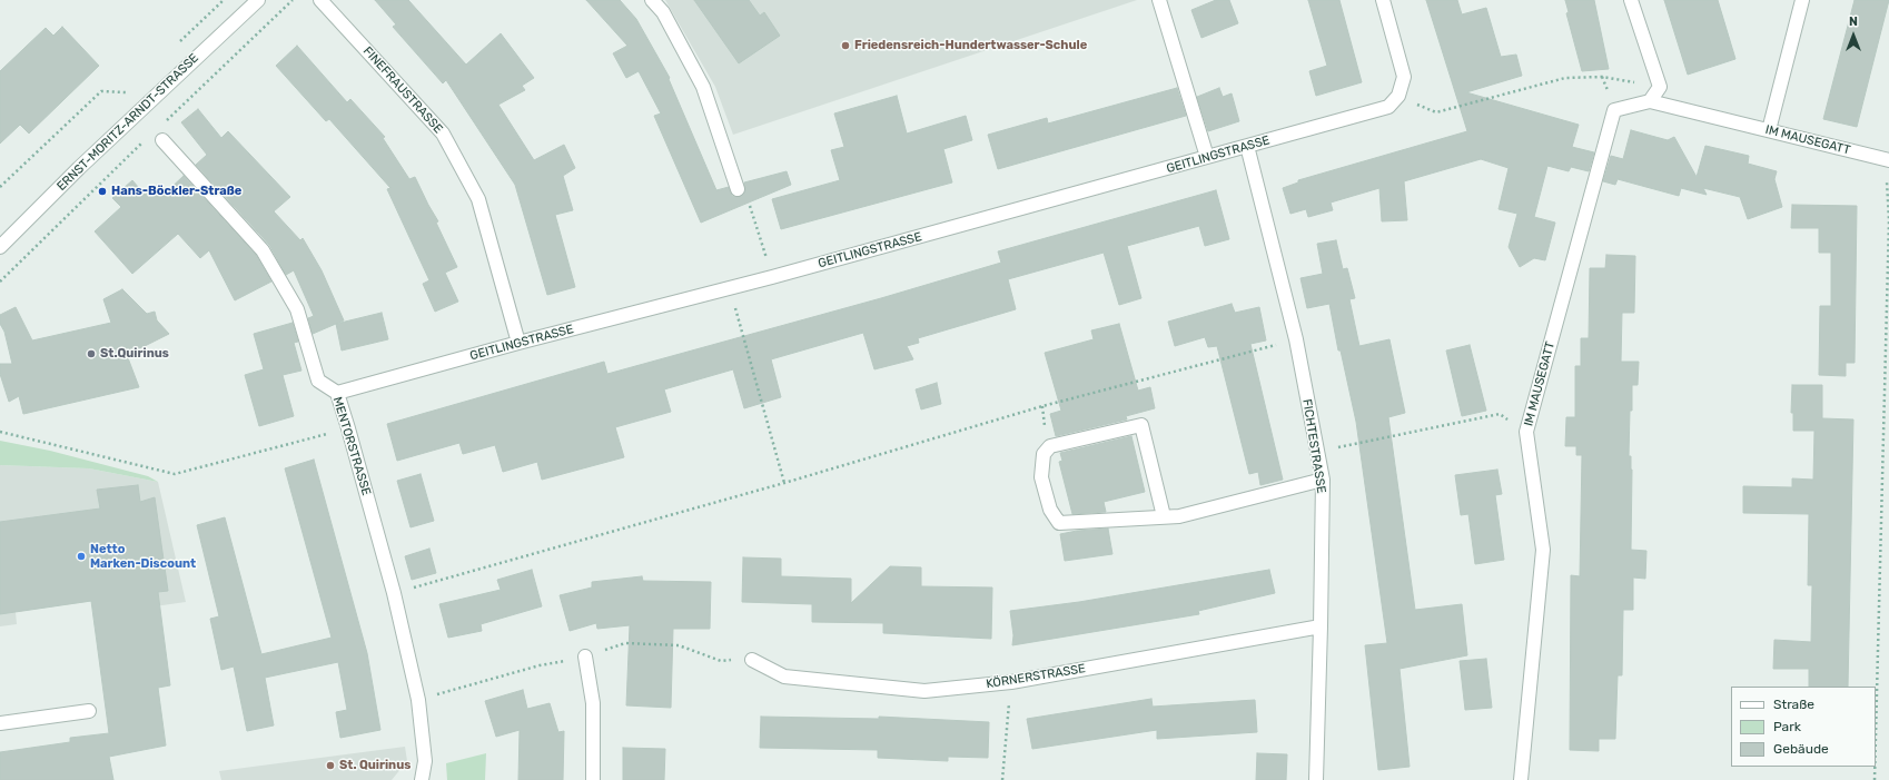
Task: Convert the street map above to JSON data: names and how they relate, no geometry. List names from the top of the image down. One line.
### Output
{"streets":{"street":["FINEFRAUSTRASSE","ERNST-MORITZ-ARNDT-STRASSE","IM MAUSEGATT","GEITLINGSTRASSE","MENTORSTRASSE","FICHTESTRASSE","KÖRNERSTRASSE"]},"crossings":[["FINEFRAUSTRASSE","GEITLINGSTRASSE"],["GEITLINGSTRASSE","MENTORSTRASSE"],["GEITLINGSTRASSE","FICHTESTRASSE"],["FICHTESTRASSE","KÖRNERSTRASSE"]],"places":["Friedensreich-Hundertwasser-Schule","Hans-Böckler-Straße","St.Quirinus","Netto Marken-Discount","St. Quirinus"],"legend":["Straße","Park","Gebäude"],"north":"top"}
